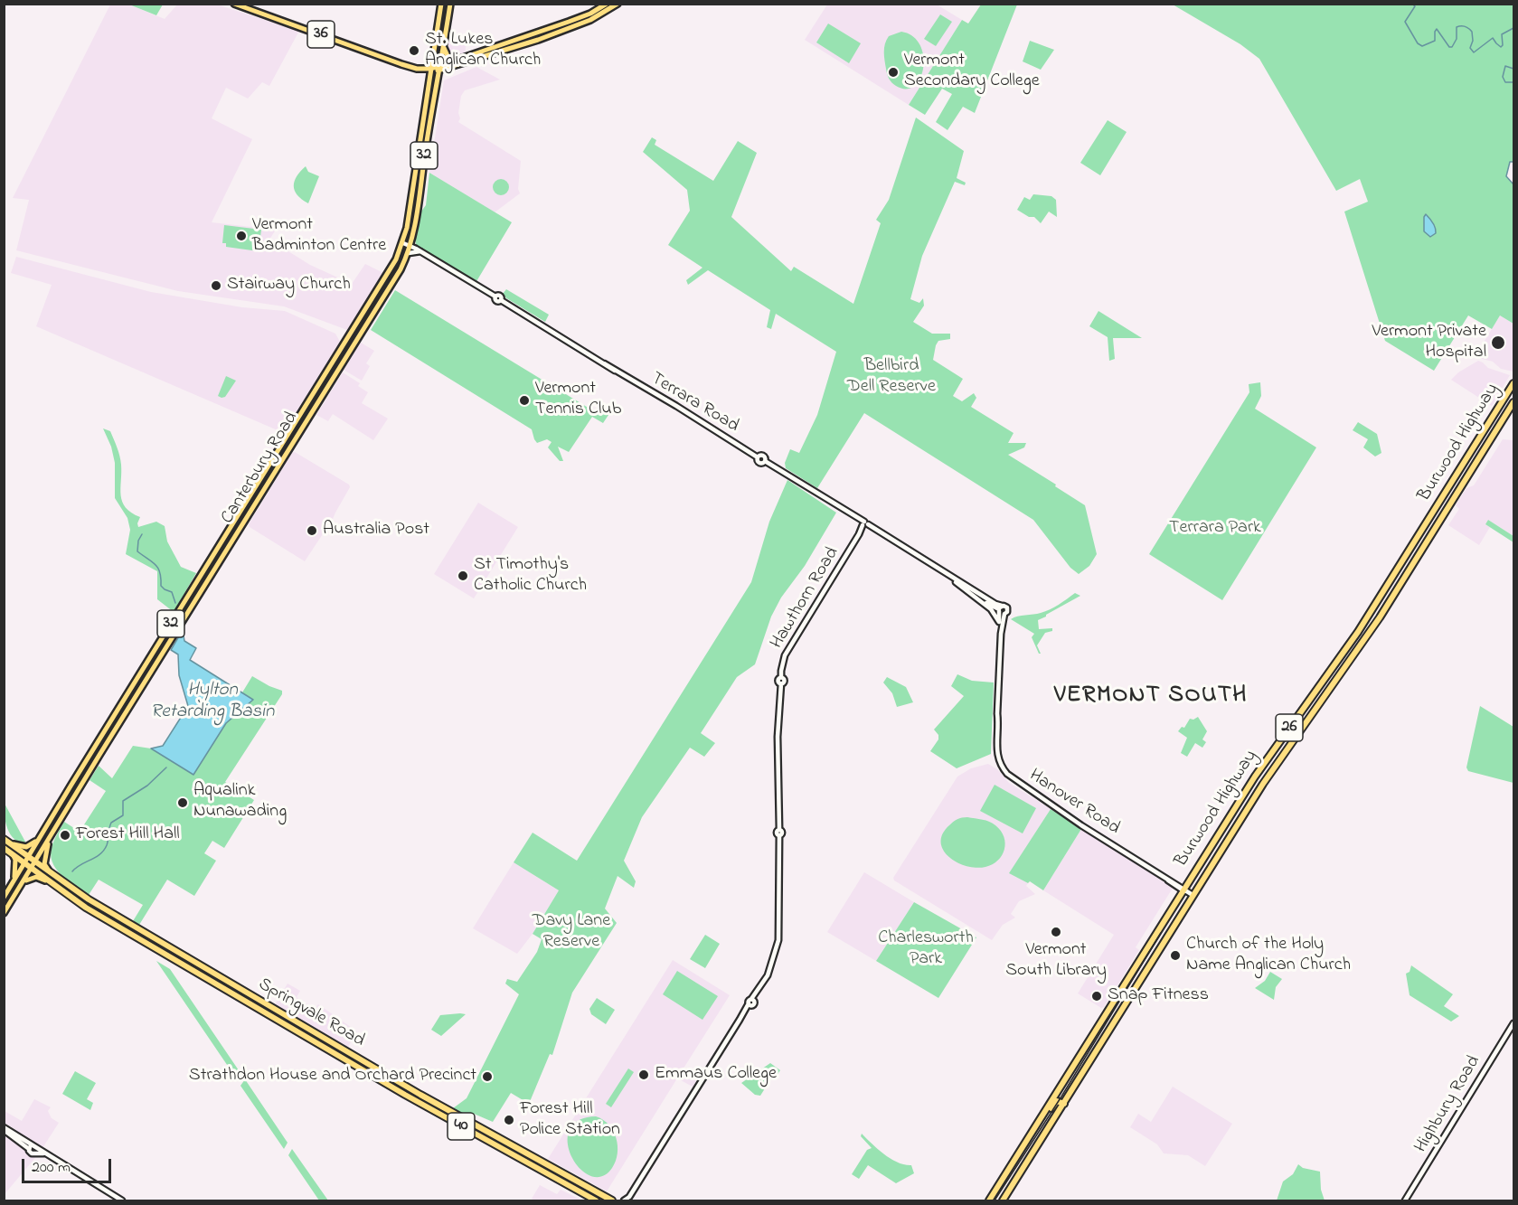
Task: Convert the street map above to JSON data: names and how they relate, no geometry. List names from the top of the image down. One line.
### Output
{"streets":{"highway":["Burwood Highway","26","Springvale Road","40"],"main road":["36","32","Terrara Road","Canterbury Road","Hawthorn Road","Hanover Road","Highbury Road"]},"crossings":[["36","Canterbury Road"],["Terrara Road","Hawthorn Road"],["Burwood Highway","Hanover Road"],["Canterbury Road","Springvale Road"]],"districts":["VERMONT SOUTH"],"water":["Hylton Retarding Basin"],"parks":["Bellbird Dell Reserve","Terrara Park","Davy Lane Reserve","Charlesworth Park"],"places":["St. Lukes Anglican Church","Vermont Secondary College","Vermont Badminton Centre","Stairway Church","Vermont Private Hospital","Vermont Tennis Club","Australia Post","St Timothy's Catholic Church","Aqualink Nunawading","Forest Hill Hall","Vermont South Library","Church of the Holy Name Anglican Church","Snap Fitness","Emmaus College","Strathdon House and Orchard Precinct","Forest Hill Police Station"],"scale_bar":"200 m"}
